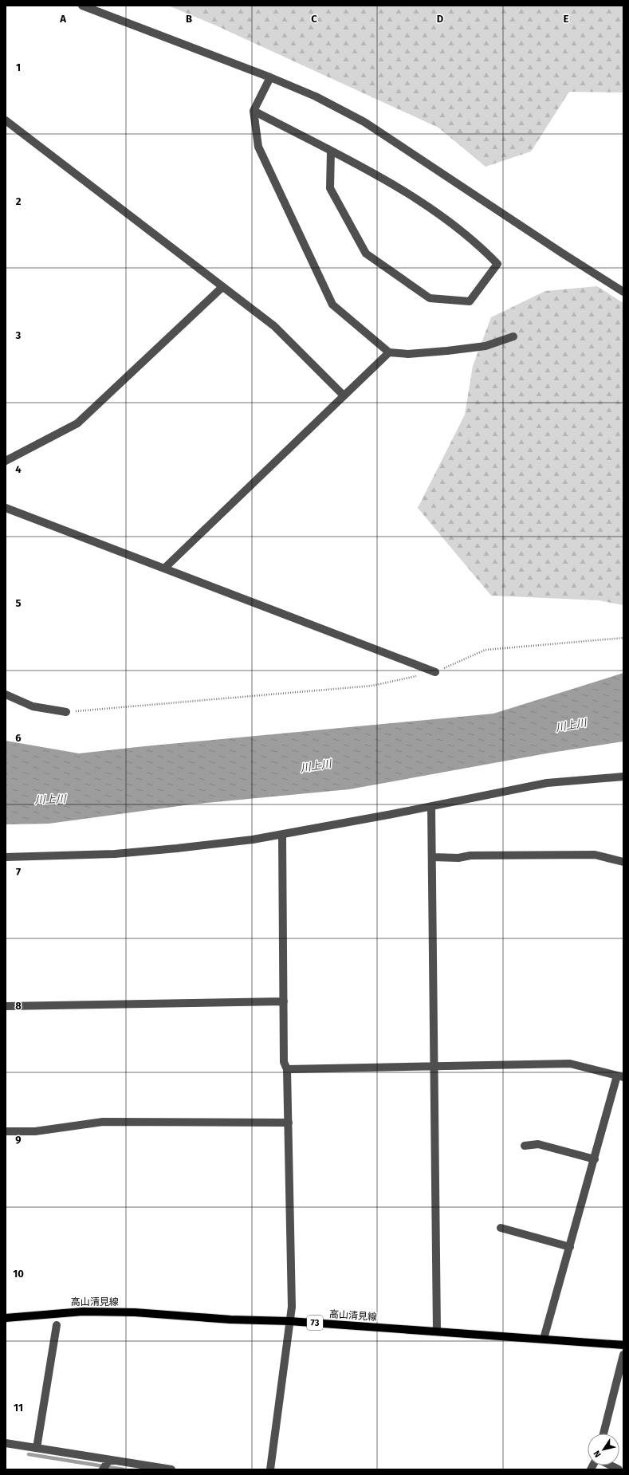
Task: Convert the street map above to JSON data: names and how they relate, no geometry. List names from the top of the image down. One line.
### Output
{"streets":{"main road":["高山清見線","73"]},"water":["川上川"],"north":"bottom left","grid":{"columns":["A","B","C","D","E"],"rows":["1","2","3","4","5","6","7","8","9","10","11"]}}
